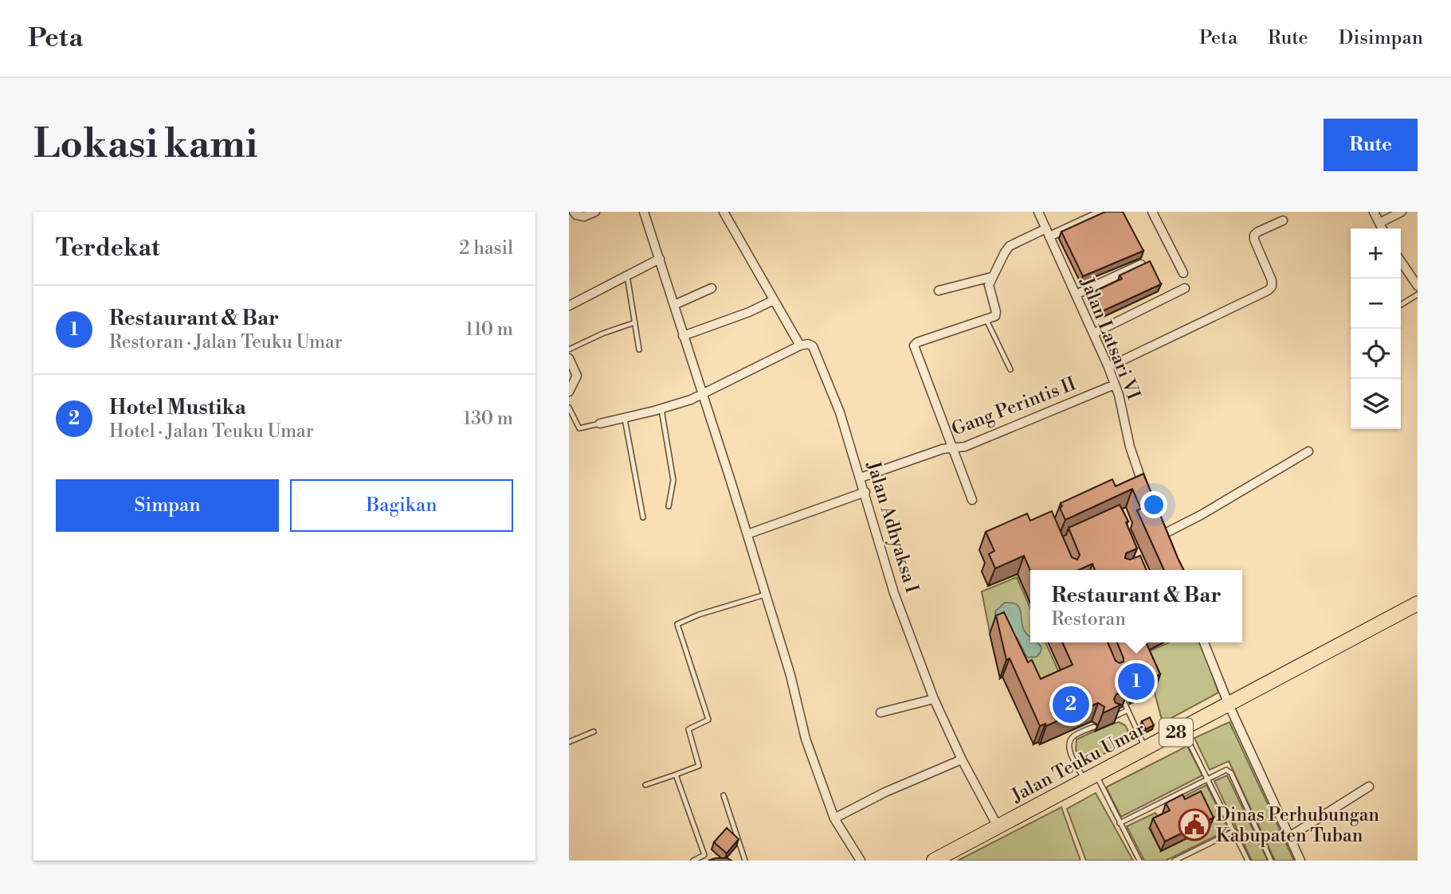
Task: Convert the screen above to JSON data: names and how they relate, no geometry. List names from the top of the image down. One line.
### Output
{"streets":{"highway":["28","Jalan Teuku Umar"],"street":["Jalan Latsari VI","Gang Perintis II","Jalan Adhyaksa I"]},"crossings":[["Jalan Latsari VI","Gang Perintis II"],["Gang Perintis II","Jalan Adhyaksa I"],["Jalan Adhyaksa I","Jalan Teuku Umar"]],"places":{"public building":["Dinas Perhubungan Kabupaten Tuban"]},"page":{"header":"Peta","nav":["Peta","Rute","Disimpan"],"buttons":["Rute",["Simpan","Bagikan"]],"title":"Lokasi kami","heading":["Terdekat","2 hasil"],"map_buttons":["+","−"],"list":[{"mark":"1","name":"Restaurant & Bar","note":"Restoran · Jalan Teuku Umar","value":"110 m"},{"mark":"2","name":"Hotel Mustika","note":"Hotel · Jalan Teuku Umar","value":"130 m"}],"popup":["Restaurant & Bar","Restoran"],"pins":["1","2"]}}
